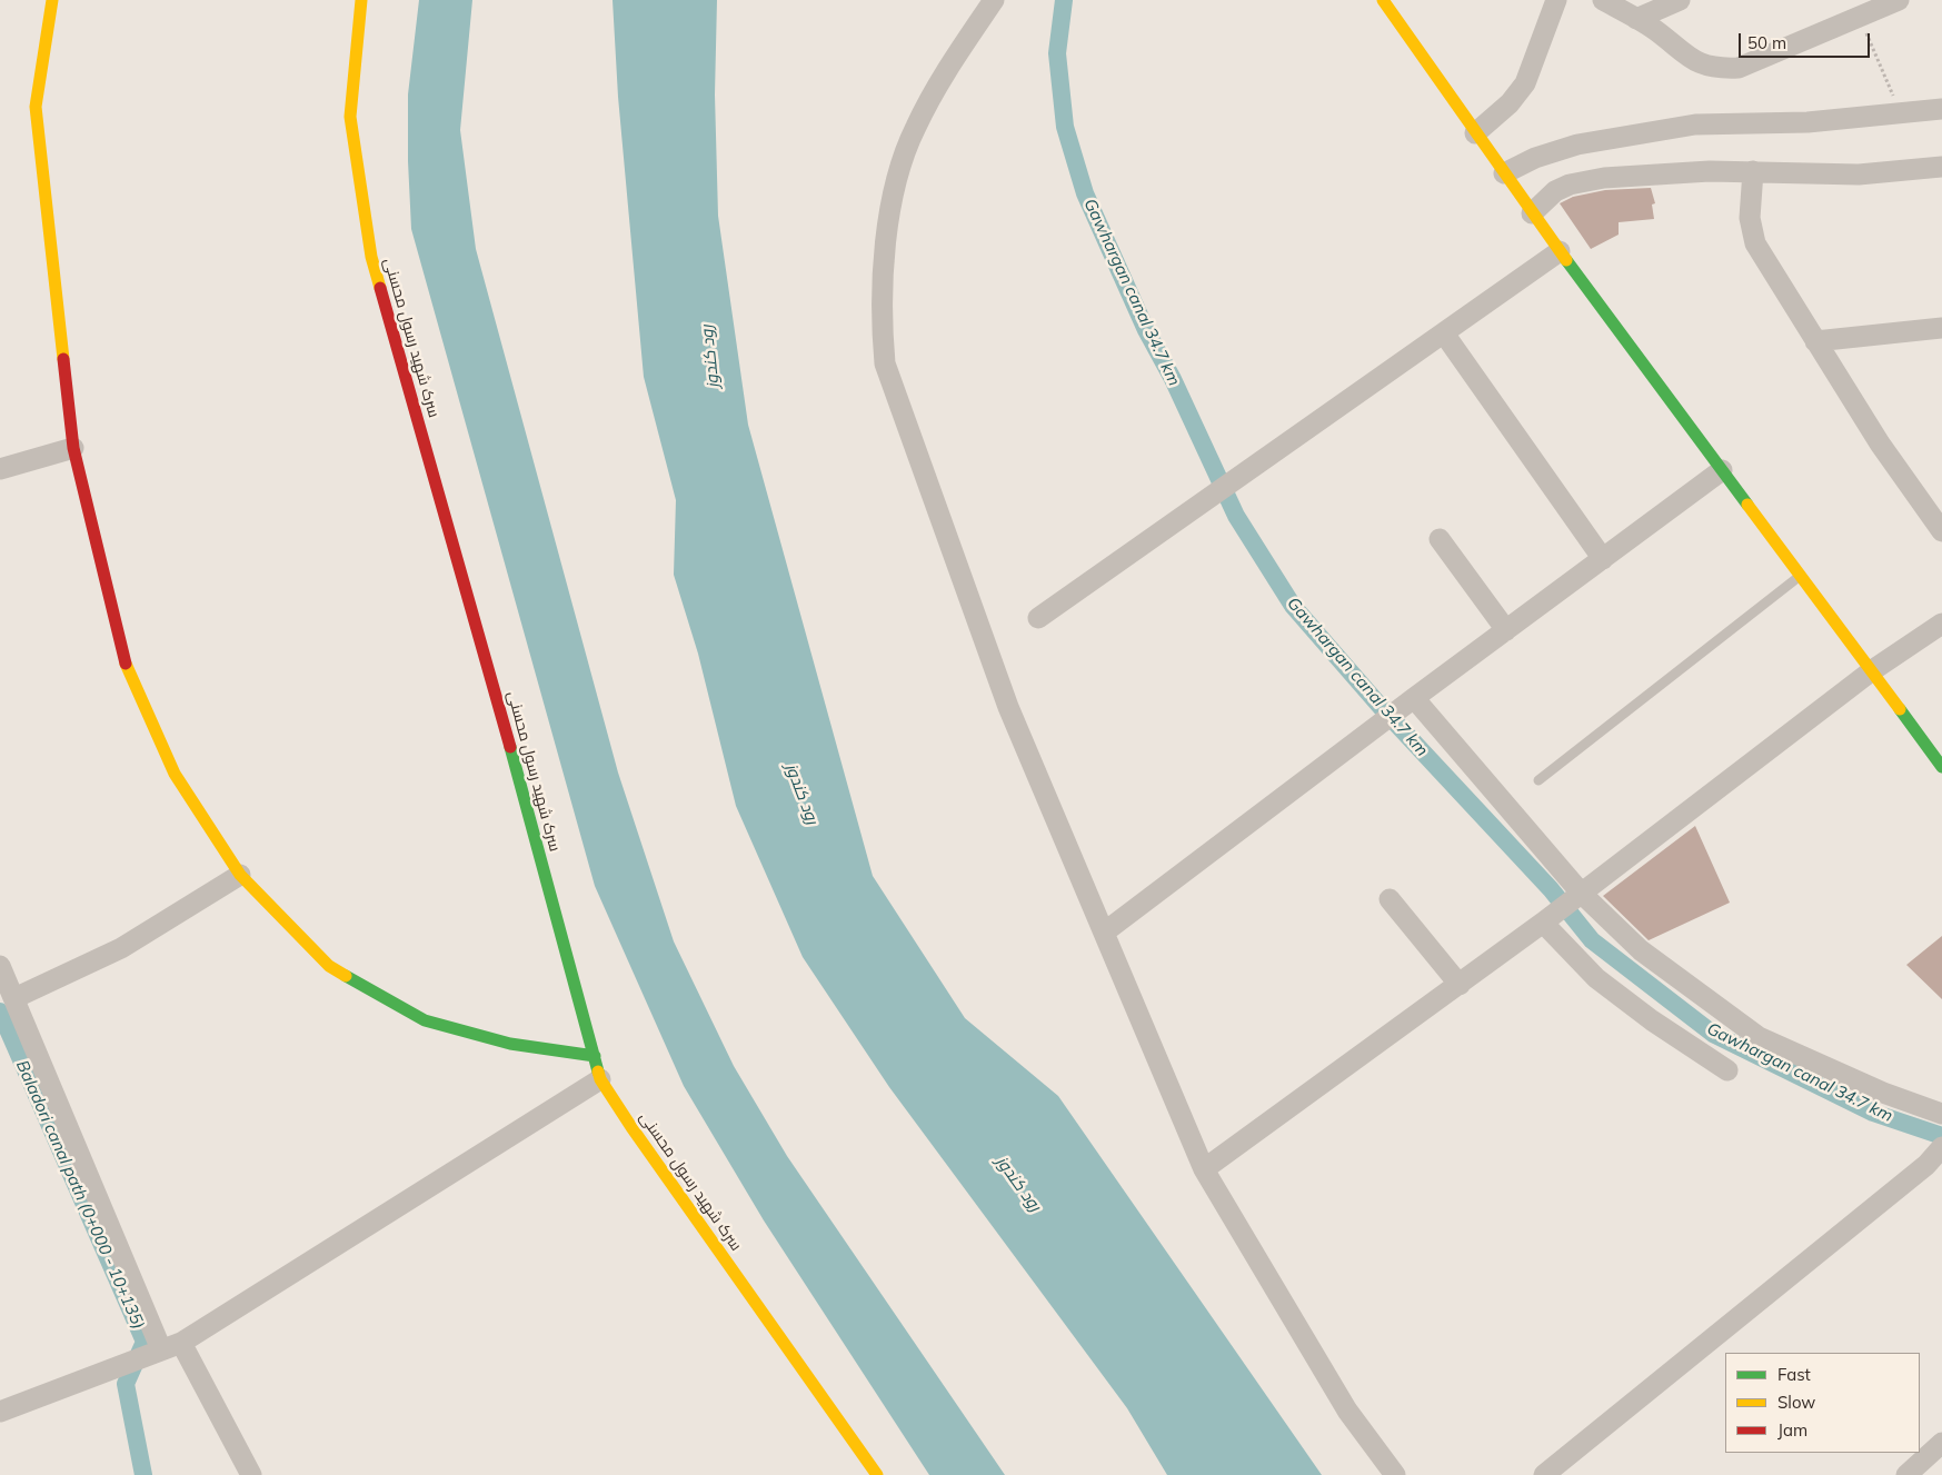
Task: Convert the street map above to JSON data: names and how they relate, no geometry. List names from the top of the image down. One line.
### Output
{"streets":{"street":["سرک شهید رسول محسنی"]},"water":["Gawhargan canal 34.7 km","رود کندوز","Baladori canal path (0+000 - 10+135)"],"legend":["Fast","Slow","Jam"],"scale_bar":"50 m"}
